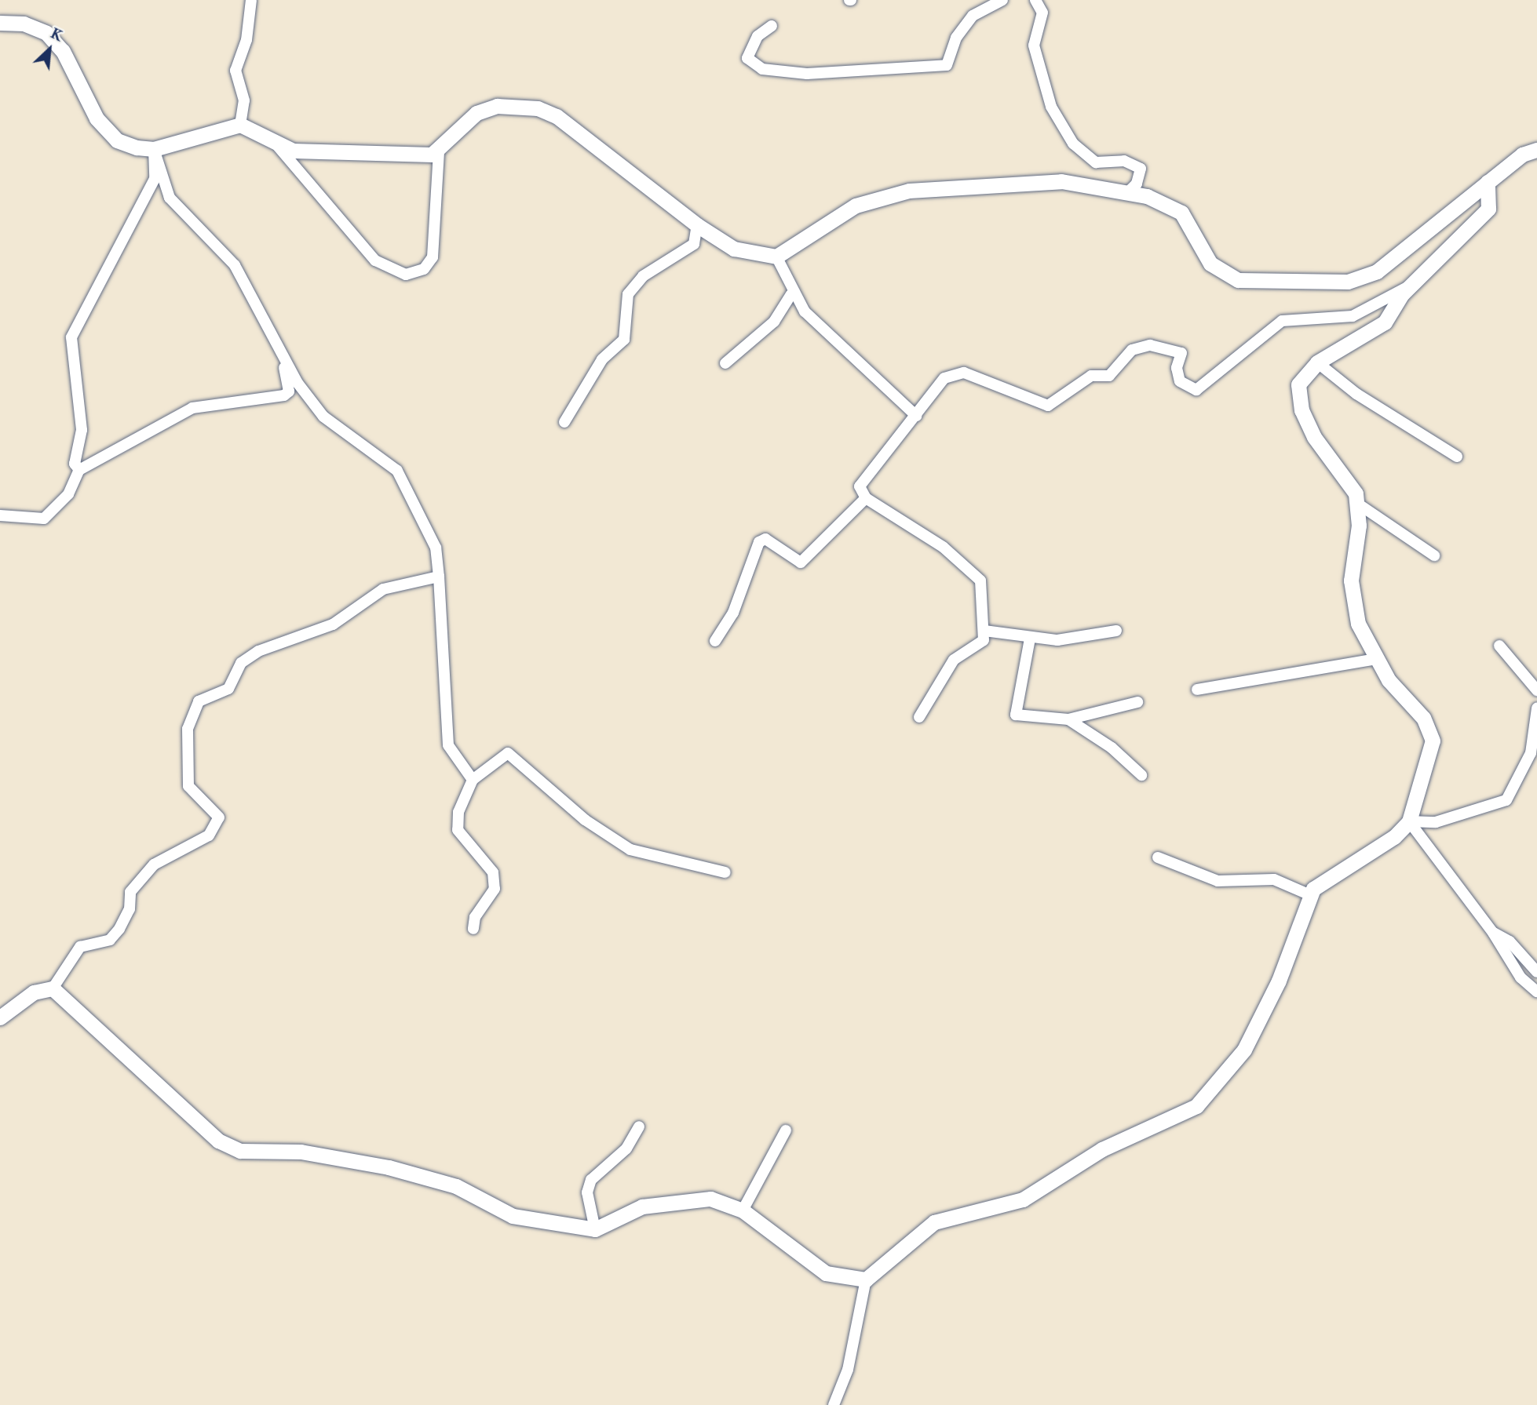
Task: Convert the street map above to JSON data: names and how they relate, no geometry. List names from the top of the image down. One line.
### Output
{"north":"top right"}
